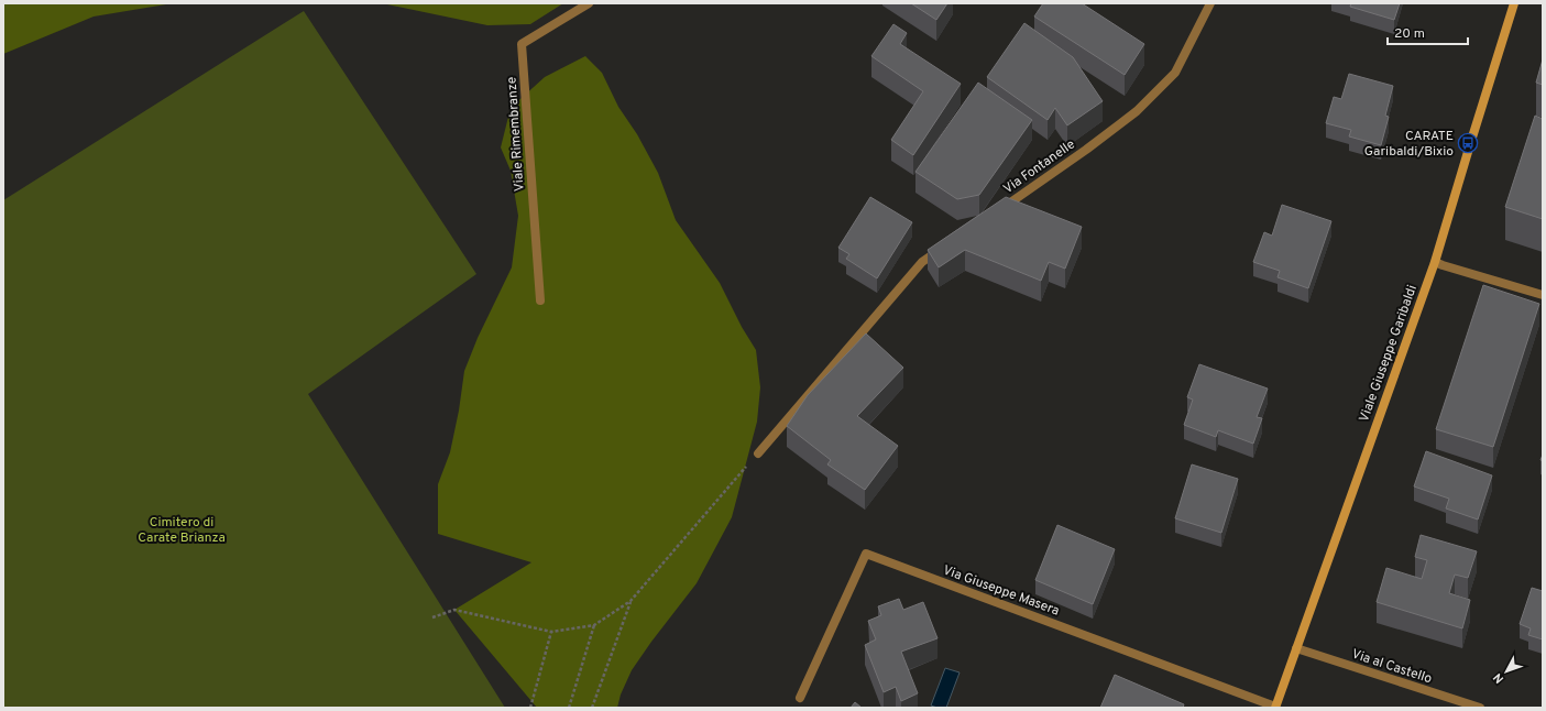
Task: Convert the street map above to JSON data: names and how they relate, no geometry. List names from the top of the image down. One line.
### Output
{"streets":{"main road":["Viale Giuseppe Garibaldi"],"street":["Viale Rimembranze","Via Fontanelle","Via Giuseppe Masera","Via al Castello"]},"crossings":[["Viale Giuseppe Garibaldi","Via Giuseppe Masera"],["Viale Giuseppe Garibaldi","Via al Castello"]],"parks":["Cimitero di Carate Brianza"],"places":{"bus stop":["CARATE Garibaldi/Bixio"]},"scale_bar":"20 m","north":"bottom left"}
